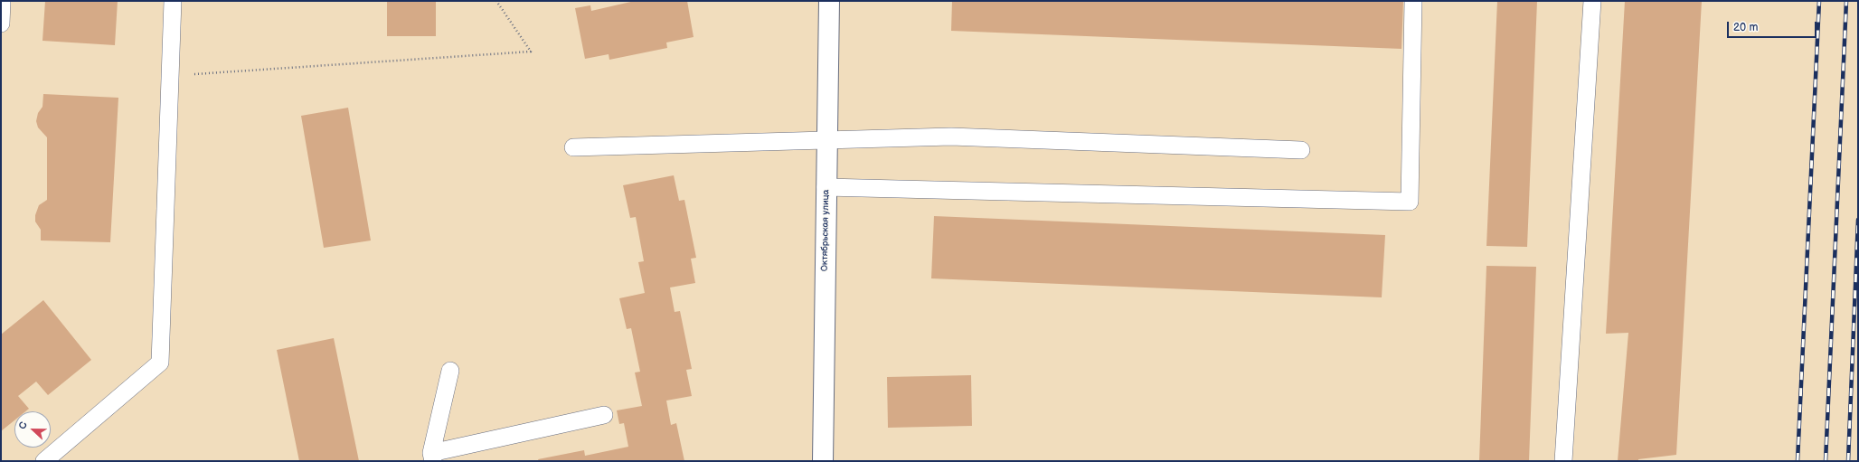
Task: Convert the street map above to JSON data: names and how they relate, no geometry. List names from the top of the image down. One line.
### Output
{"streets":{"street":["Октябрьская улица"]},"scale_bar":"20 m","north":"left"}
